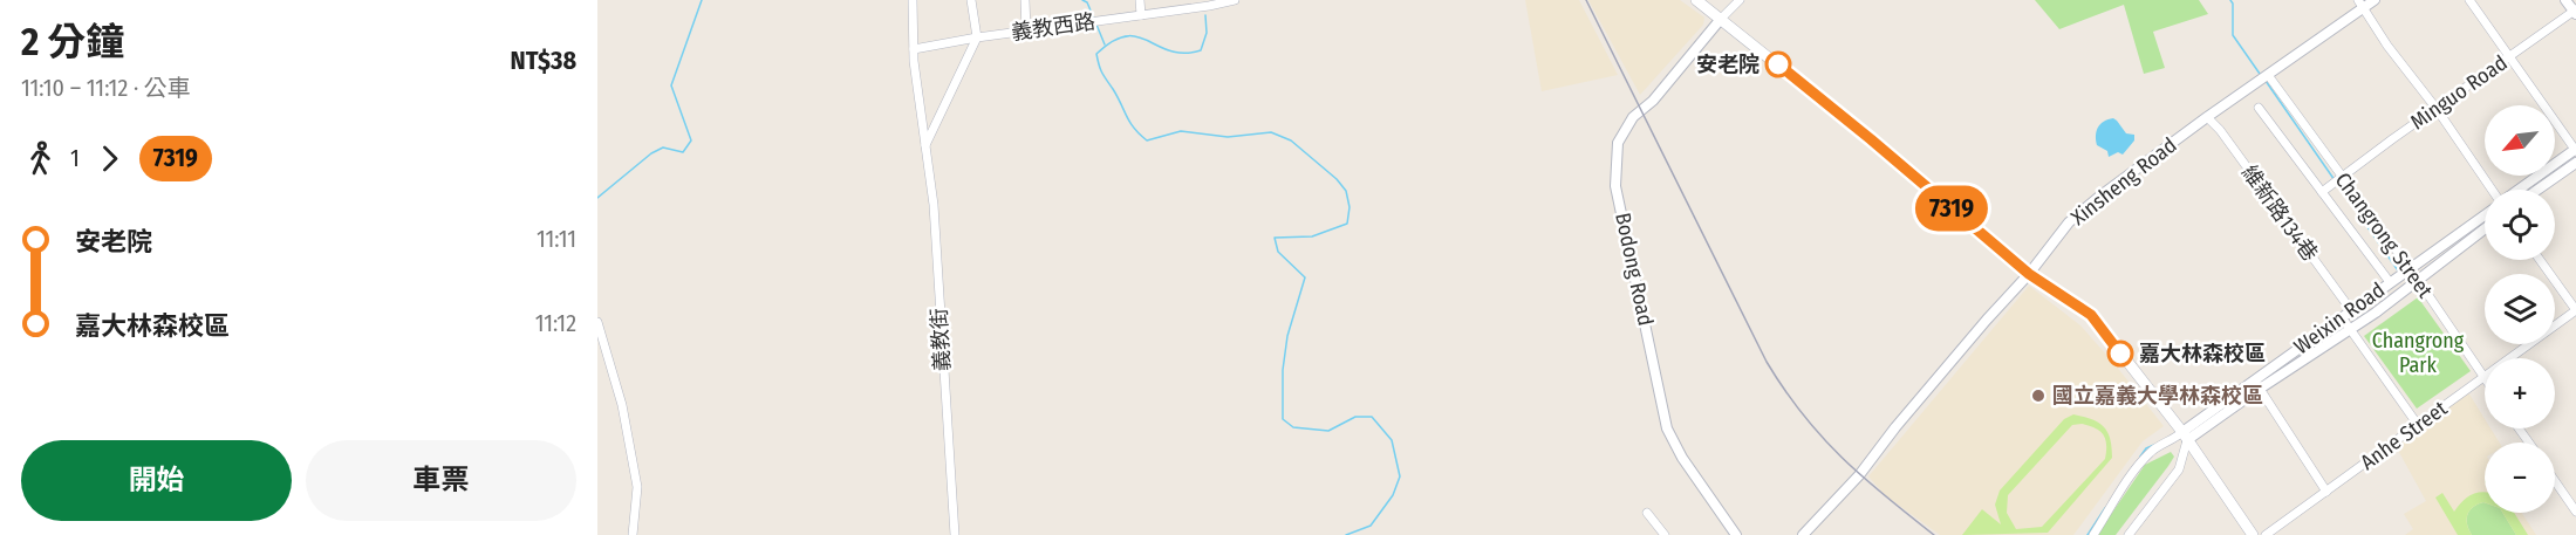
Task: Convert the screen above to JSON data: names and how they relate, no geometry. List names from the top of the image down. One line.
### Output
{"streets":{"street":["義教西路","Minguo Road","Xinsheng Road","維新路134巷","Changrong Street","Bodong Road","Weixin Road","義教街","Anhe Street"]},"crossings":[["義教西路","義教街"],["Minguo Road","Changrong Street"],["Xinsheng Road","維新路134巷"],["Xinsheng Road","Changrong Street"],["維新路134巷","Weixin Road"],["維新路134巷","Anhe Street"],["Changrong Street","Weixin Road"],["Changrong Street","Anhe Street"]],"parks":["Changrong Park"],"places":["安老院","嘉大林森校區","國立嘉義大學林森校區"],"lines":["bus line 7319"],"north":"bottom left","page":{"heading":["2 分鐘","11:10 – 11:12 · 公車","NT$38"],"on_map":"7319","map_buttons":["+","−"],"legs":["1","7319"],"list":[{"name":"安老院","value":"11:11"},{"name":"嘉大林森校區","value":"11:12"}],"buttons":["開始","車票"]}}
